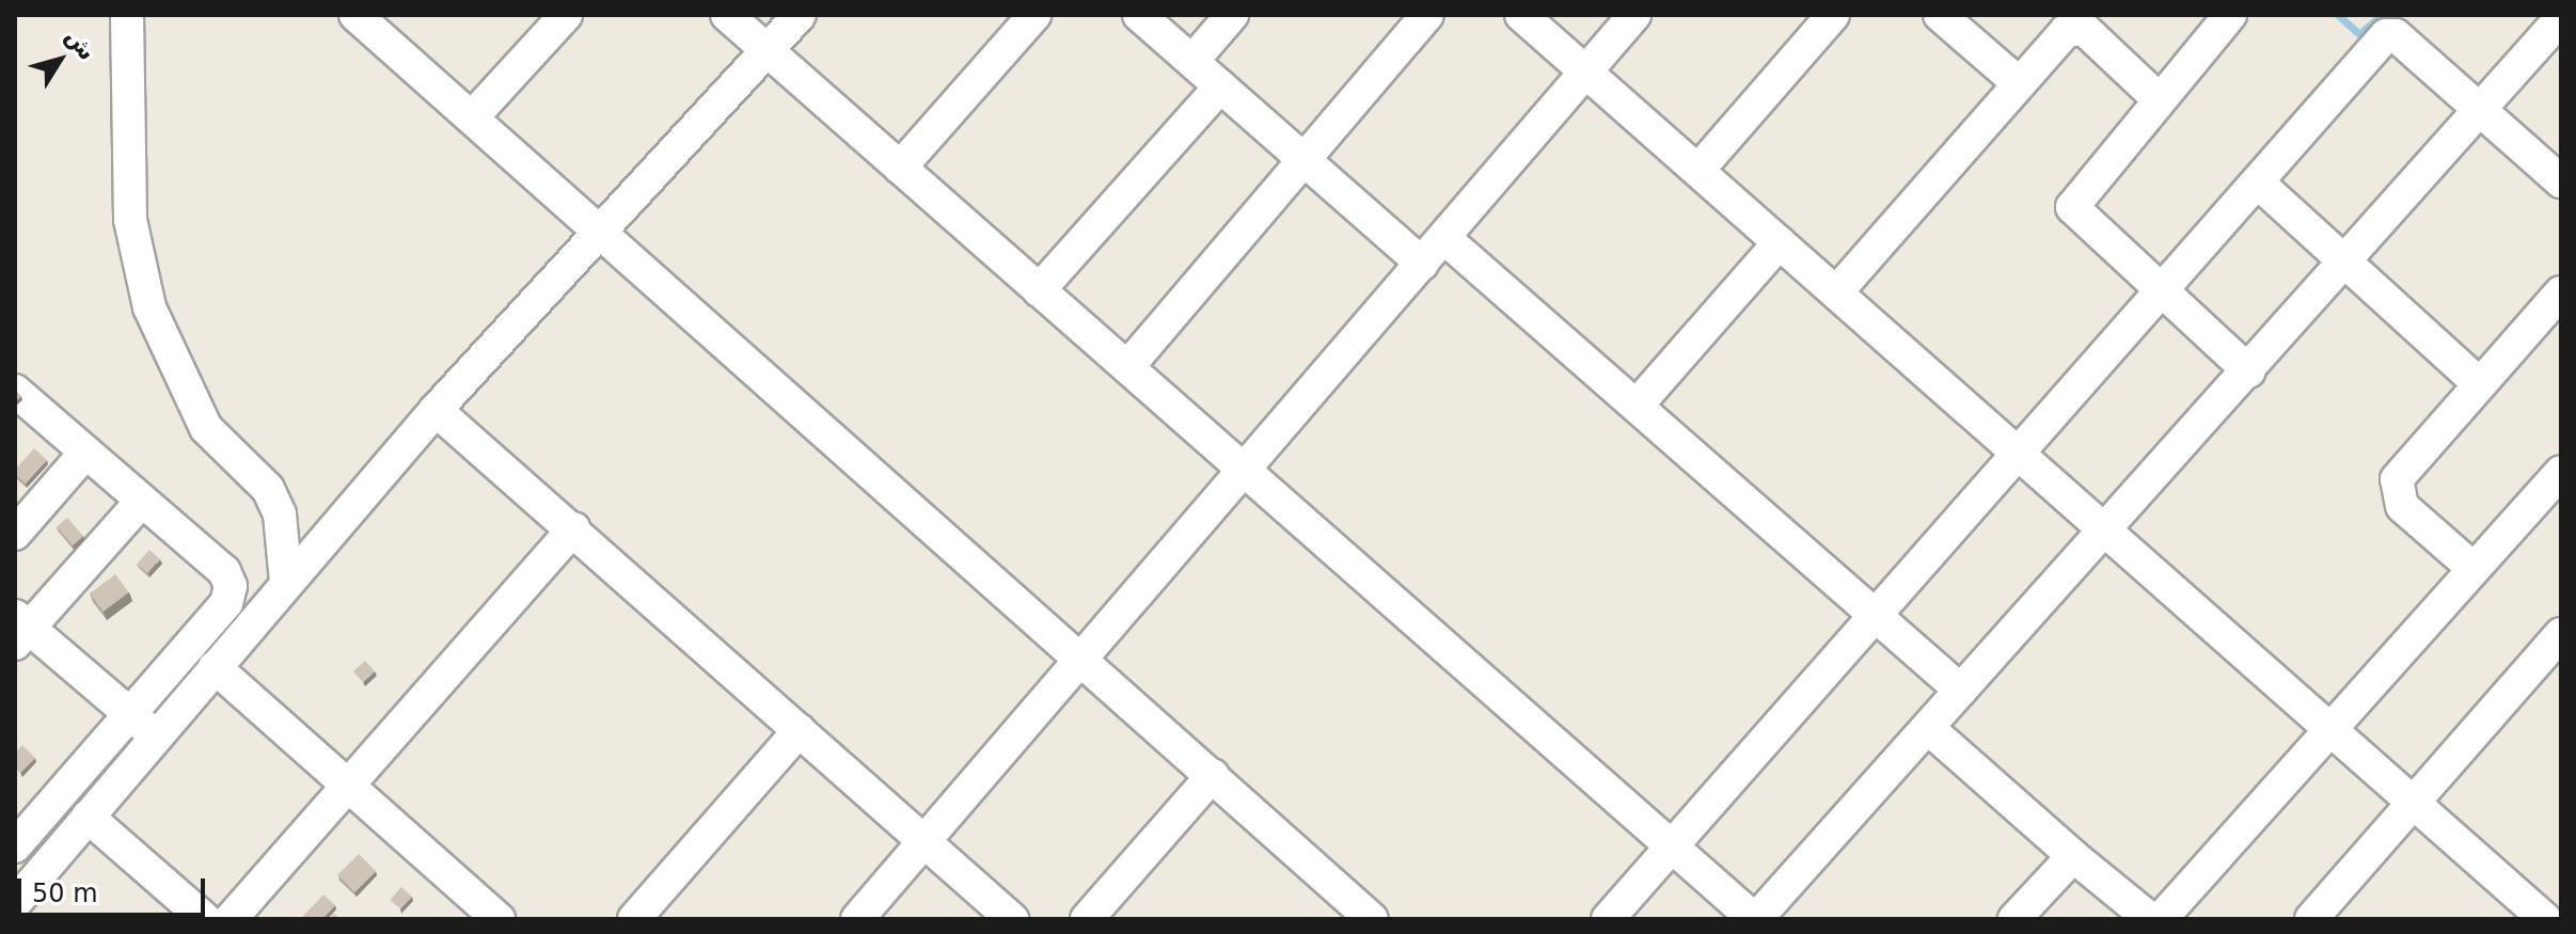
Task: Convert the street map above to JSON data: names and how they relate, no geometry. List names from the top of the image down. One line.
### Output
{"scale_bar":"50 m","north":"top right"}
